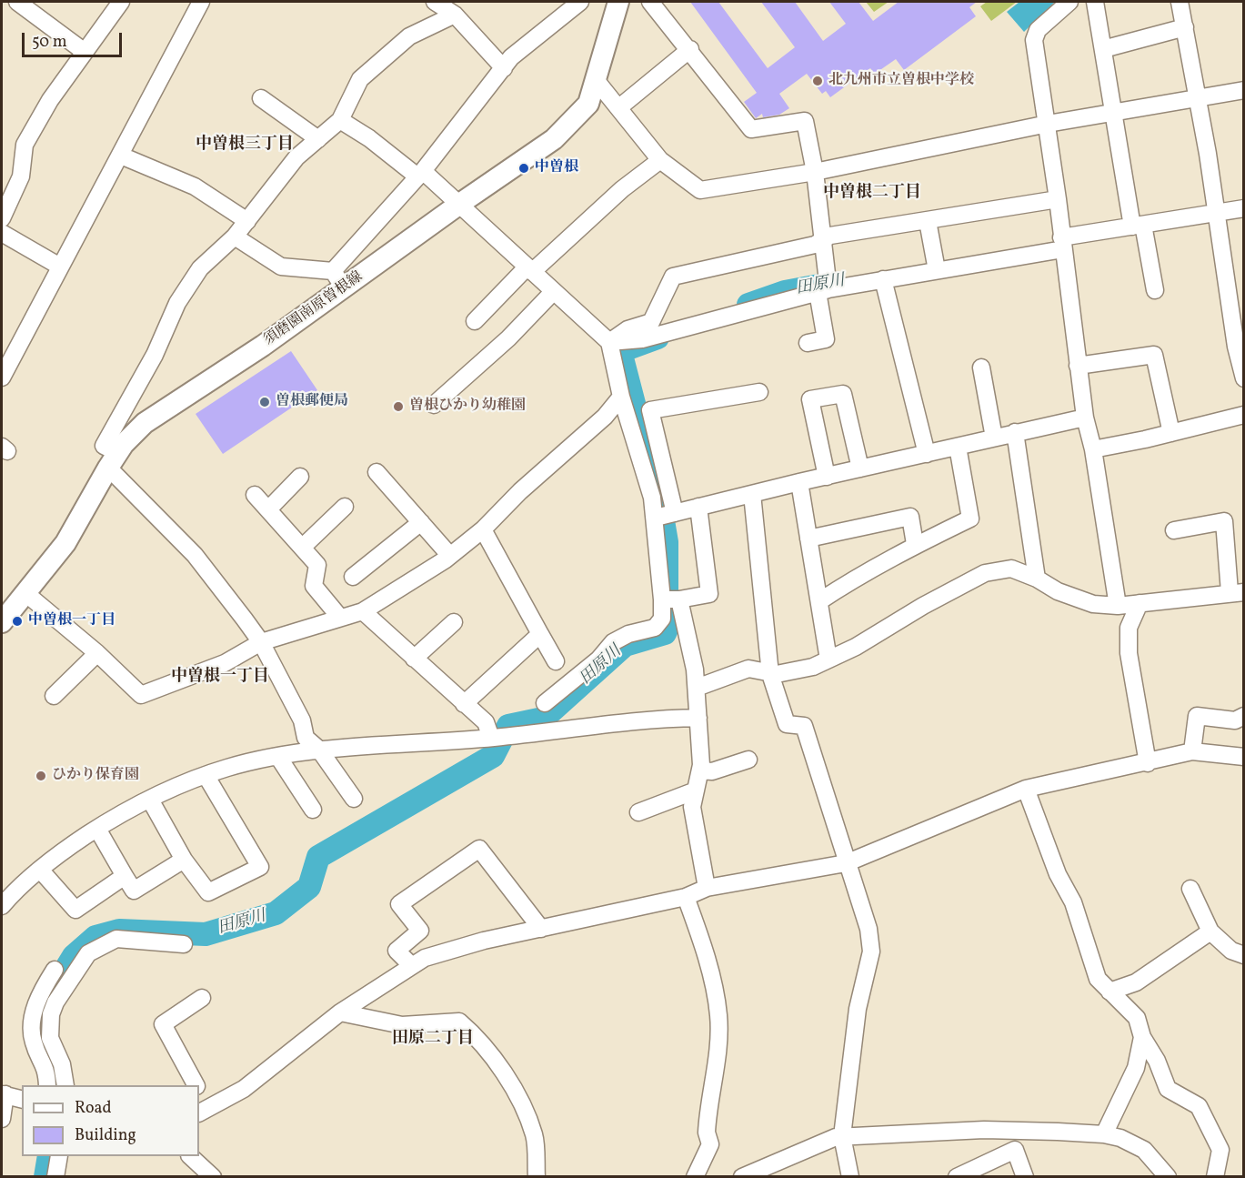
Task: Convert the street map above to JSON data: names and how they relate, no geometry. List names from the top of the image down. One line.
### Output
{"streets":{"main road":["須磨園南原曽根線"]},"districts":["中曽根三丁目","中曽根二丁目","中曽根一丁目","田原二丁目"],"water":["田原川"],"places":["北九州市立曽根中学校","中曽根","曽根郵便局","曽根ひかり幼稚園","中曽根一丁目","ひかり保育園"],"legend":["Road","Building"],"scale_bar":"50 m"}
